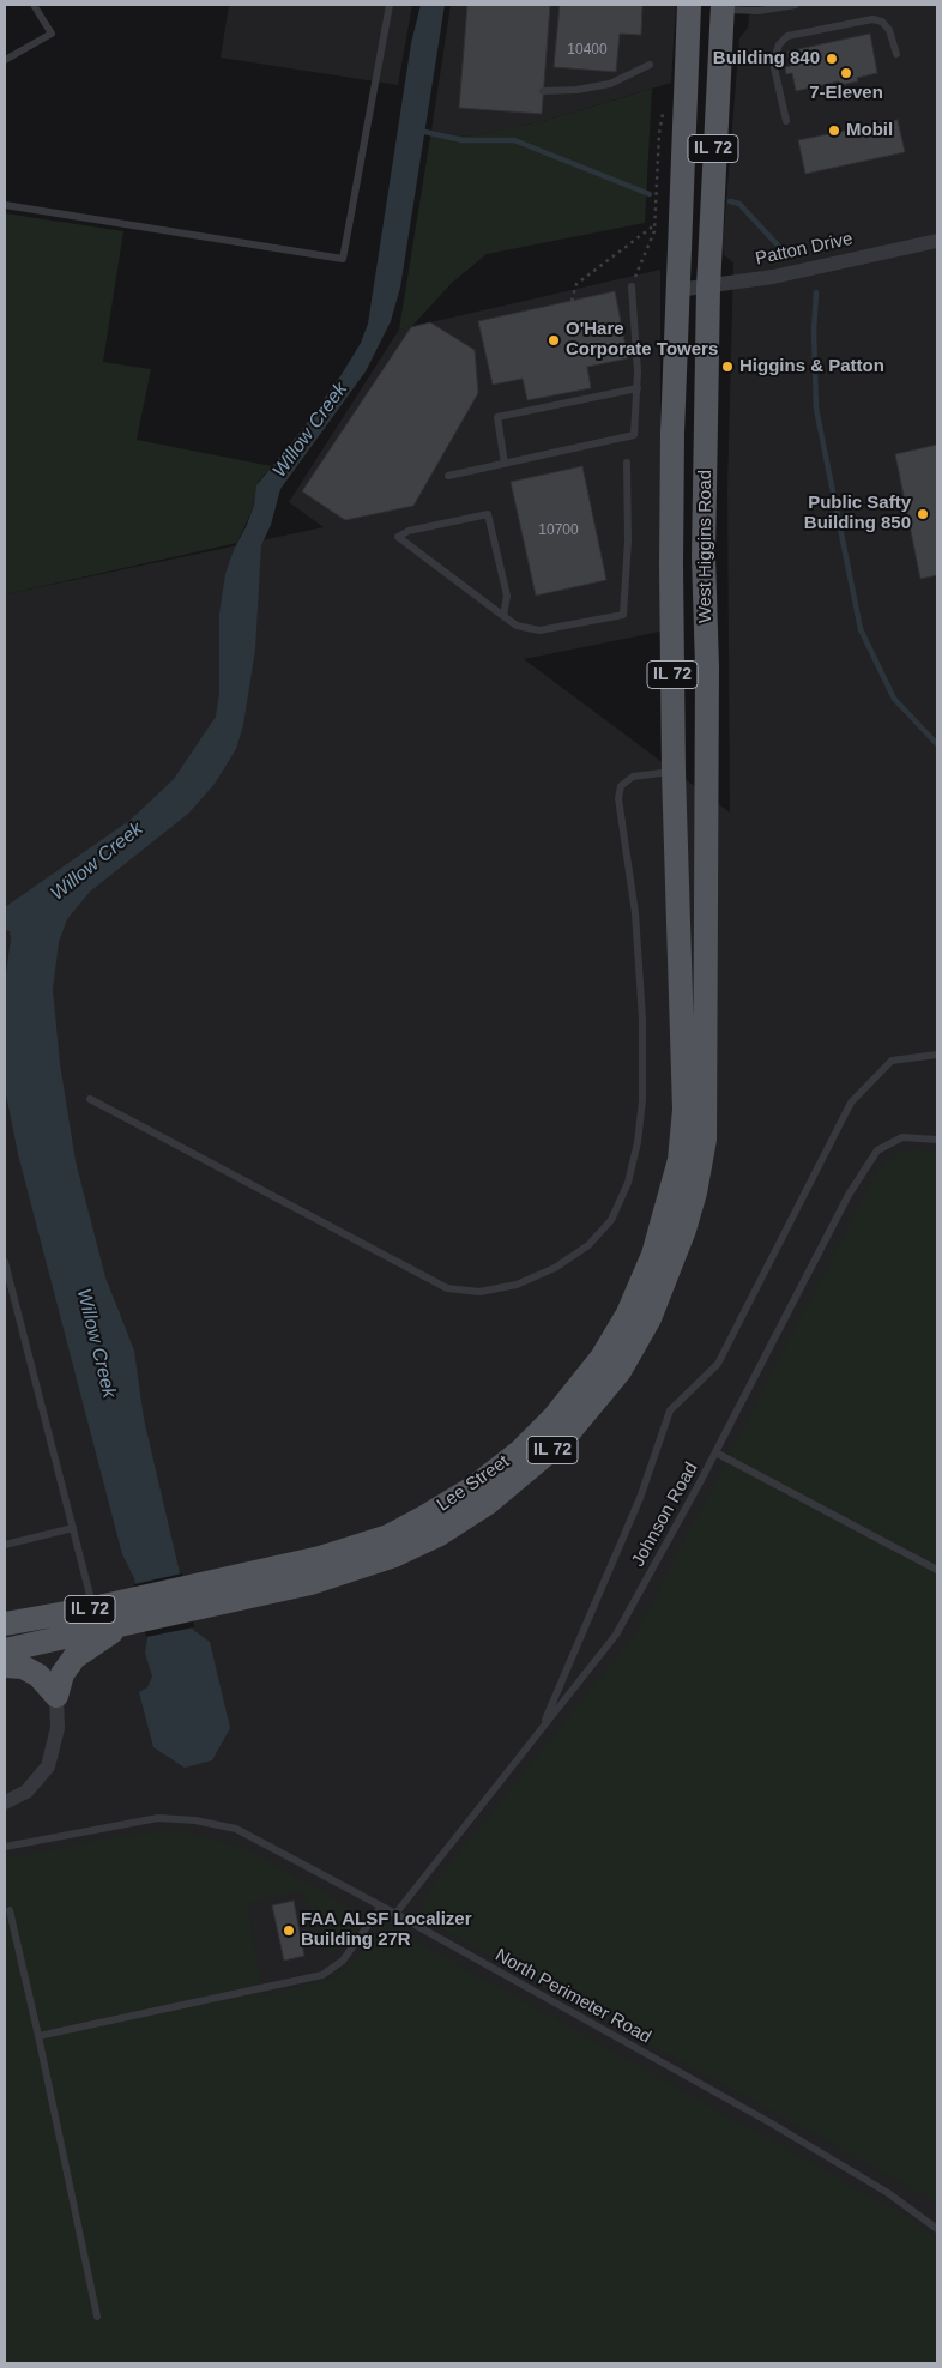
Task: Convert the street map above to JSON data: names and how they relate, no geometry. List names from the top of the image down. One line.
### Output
{"streets":{"main road":["IL 72","West Higgins Road","Lee Street"],"street":["Patton Drive"],"lane":["Johnson Road","North Perimeter Road"]},"crossings":[["IL 72","Lee Street"],["Patton Drive","West Higgins Road"],["West Higgins Road","Lee Street"],["Johnson Road","North Perimeter Road"]],"water":["Willow Creek"],"places":["Building 840","7-Eleven","Mobil","O'Hare Corporate Towers","Higgins & Patton","Public Safty Building 850","FAA ALSF Localizer Building 27R"],"house_numbers":["10400","10700"]}
